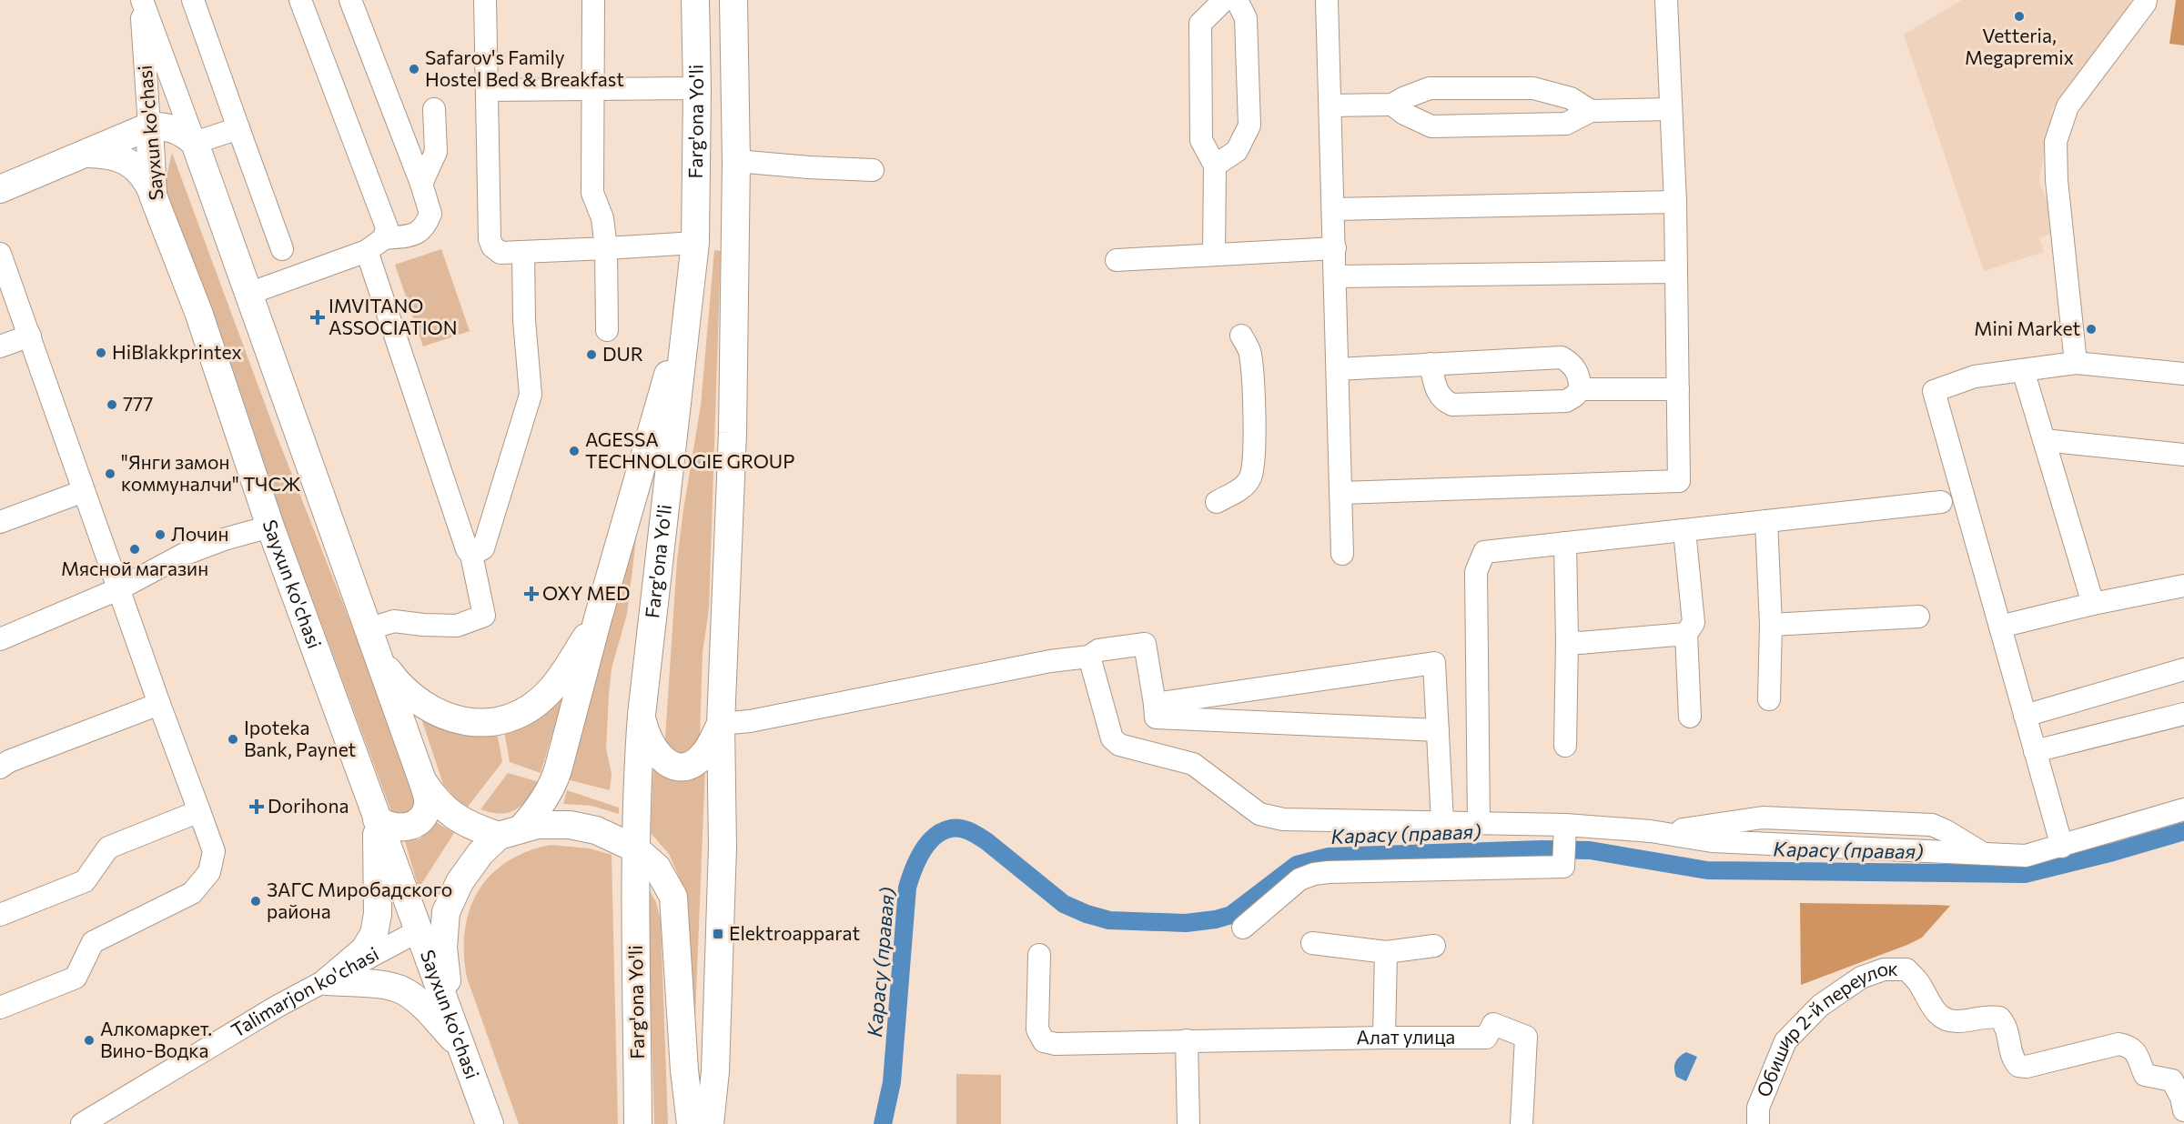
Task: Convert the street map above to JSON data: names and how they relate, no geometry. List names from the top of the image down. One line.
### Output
{"streets":{"main road":["Farg'ona Yo'li","Sayxun ko'chasi"],"street":["Talimarjon ko'chasi","Алат улица","Обишир 2-й переулок"]},"crossings":[["Sayxun ko'chasi","Talimarjon ko'chasi"]],"water":["Карасу (правая)"],"places":{"other":["Vetteria, Megapremix","Safarov's Family Hostel Bed & Breakfast","Mini Market","HiBlakkprintex","DUR","777","AGESSA TECHNOLOGIE GROUP","\"Янги замон коммуналчи\" ТЧСЖ","Лочин","Мясной магазин","Ipoteka Bank, Paynet","ЗАГС Миробадского района","Алкомаркет. Вино-Водка"],"health":["IMVITANO ASSOCIATION","OXY MED","Dorihona"],"transit":["Elektroapparat"]}}
